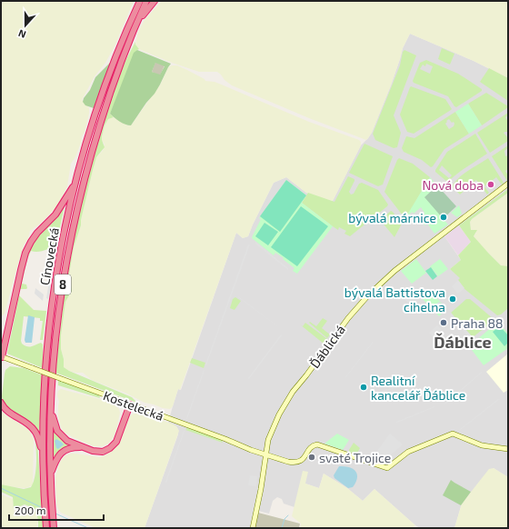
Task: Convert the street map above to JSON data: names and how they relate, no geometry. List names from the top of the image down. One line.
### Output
{"streets":{"highway":["Cínovecká","8"],"main road":["Ďáblická","Kostelecká"]},"crossings":[["Ďáblická","Kostelecká"]],"districts":["Ďáblice"],"places":["Nová doba","bývalá márnice","bývalá Battistova cihelna","Praha 88","Realitní kancelář Ďáblice","svaté Trojice"],"scale_bar":"200 m","north":"bottom"}
